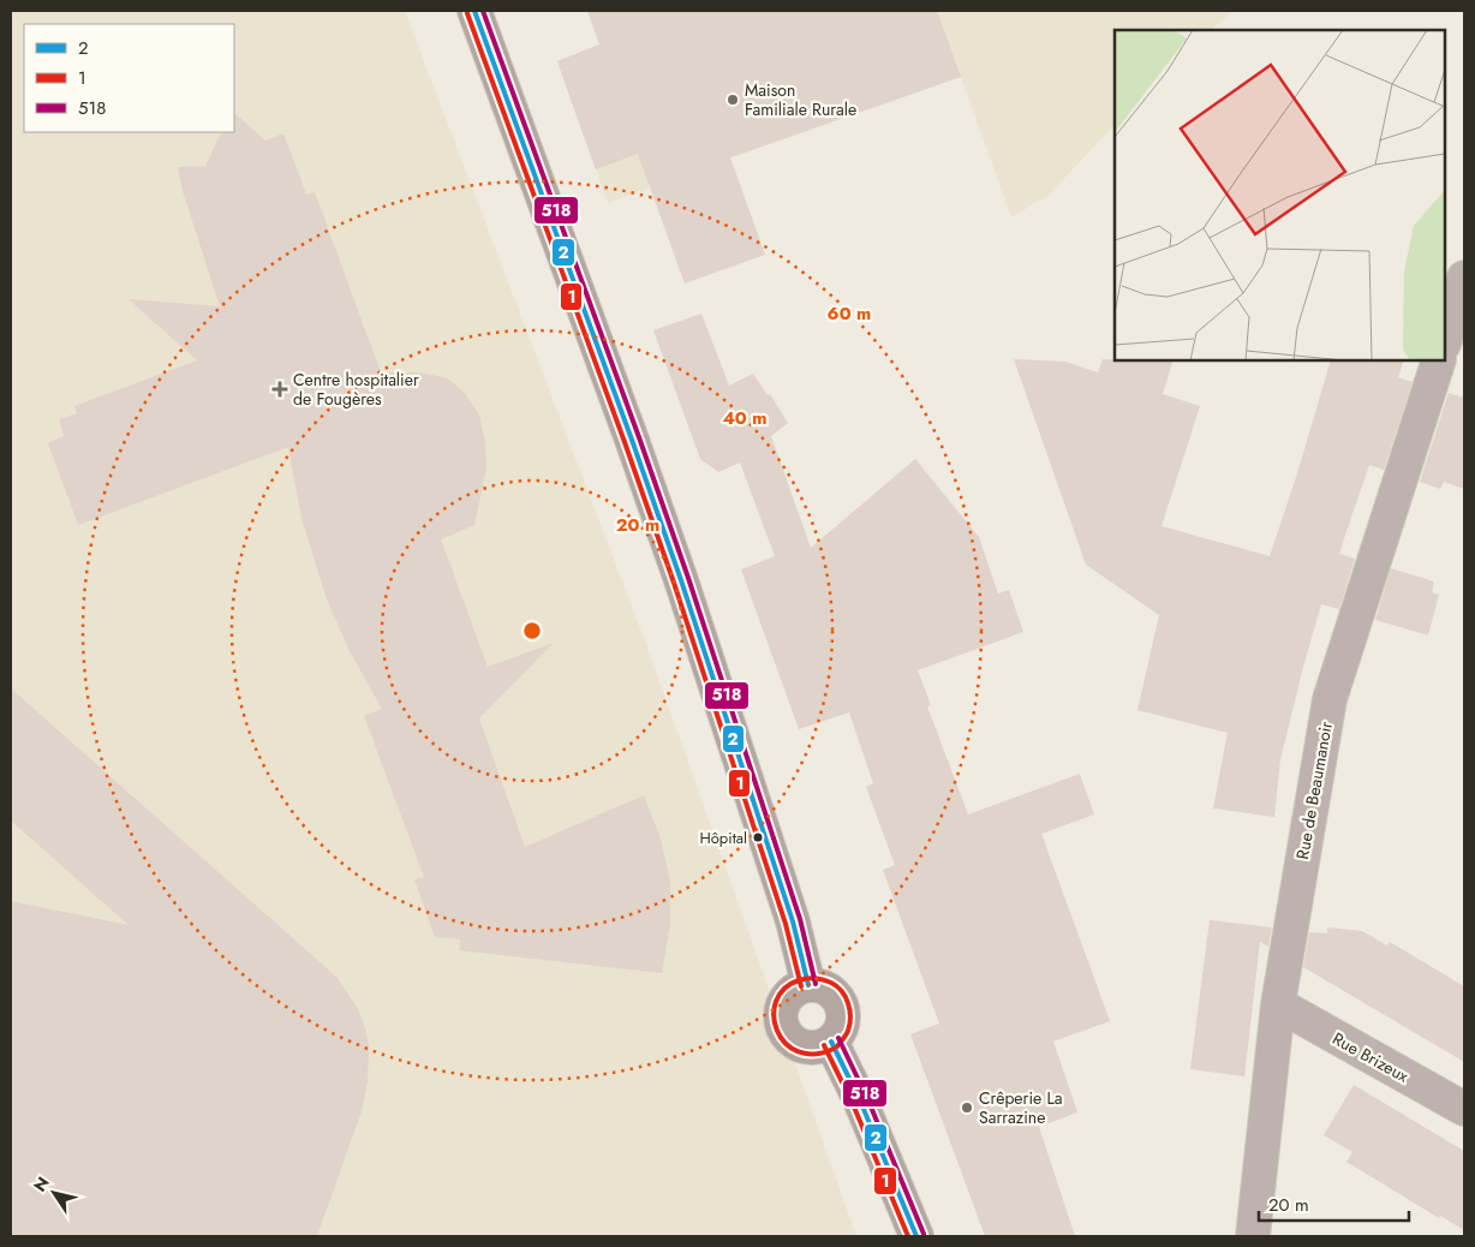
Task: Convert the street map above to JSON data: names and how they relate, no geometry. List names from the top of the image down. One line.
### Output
{"streets":{"street":["Rue de Beaumanoir","Rue Brizeux"]},"crossings":[["Rue de Beaumanoir","Rue Brizeux"]],"places":{"other":["Maison Familiale Rurale","Hôpital","Crêperie La Sarrazine"],"health":["Centre hospitalier de Fougères"]},"lines":["transit line 2","transit line 518","transit line 1"],"legend":["2","1","518"],"scale_bar":"20 m","north":"top left","rings":["60 m","40 m","20 m"]}
